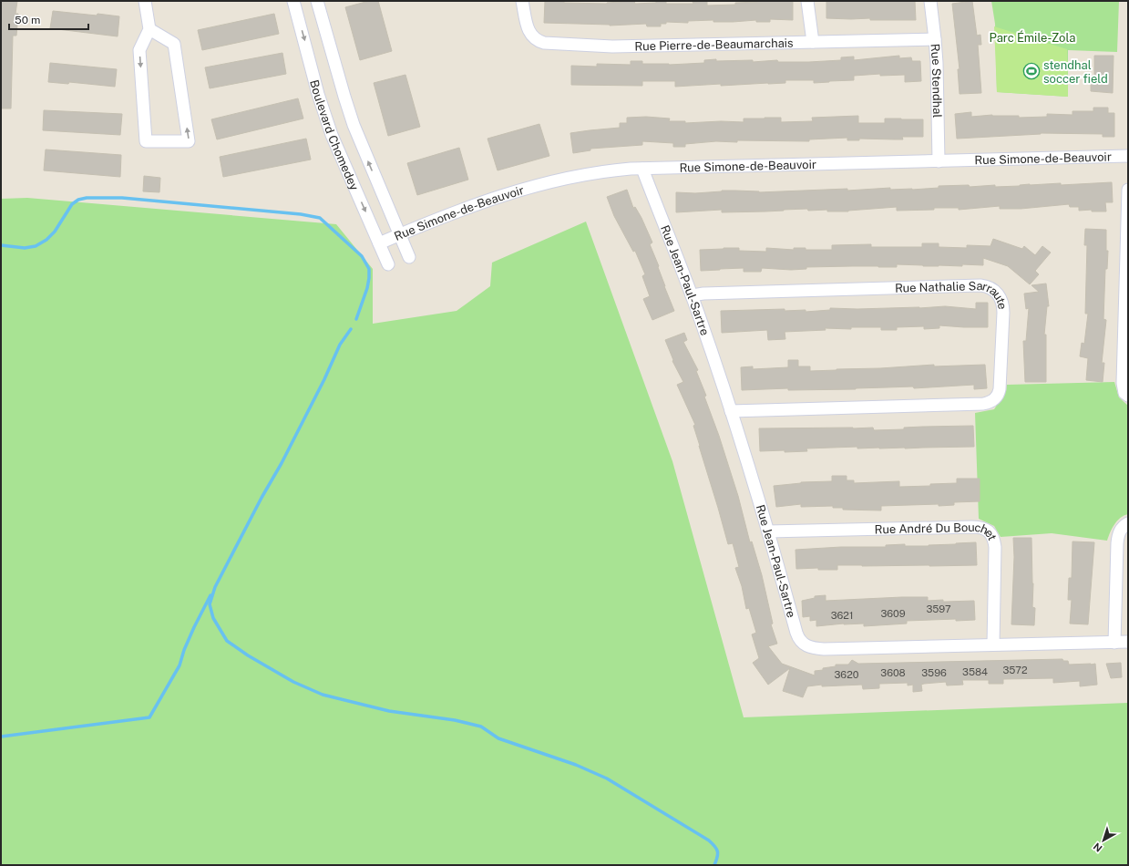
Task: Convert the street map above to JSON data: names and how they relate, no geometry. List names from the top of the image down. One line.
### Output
{"streets":{"street":["Rue Pierre-de-Beaumarchais","Rue Stendhal","Boulevard Chomedey","Rue Simone-de-Beauvoir","Rue Jean-Paul-Sartre","Rue Nathalie Sarraute","Rue André Du Bouchet"]},"crossings":[["Rue Pierre-de-Beaumarchais","Rue Stendhal"],["Rue Stendhal","Rue Simone-de-Beauvoir"],["Boulevard Chomedey","Rue Simone-de-Beauvoir"],["Rue Simone-de-Beauvoir","Rue Jean-Paul-Sartre"],["Rue Jean-Paul-Sartre","Rue Nathalie Sarraute"],["Rue Jean-Paul-Sartre","Rue André Du Bouchet"]],"parks":["Parc Émile-Zola"],"places":{"sports":["stendhal soccer field"]},"house_numbers":["3597","3609","3621","3572","3584","3608","3596","3620"],"scale_bar":"50 m","north":"bottom left"}
